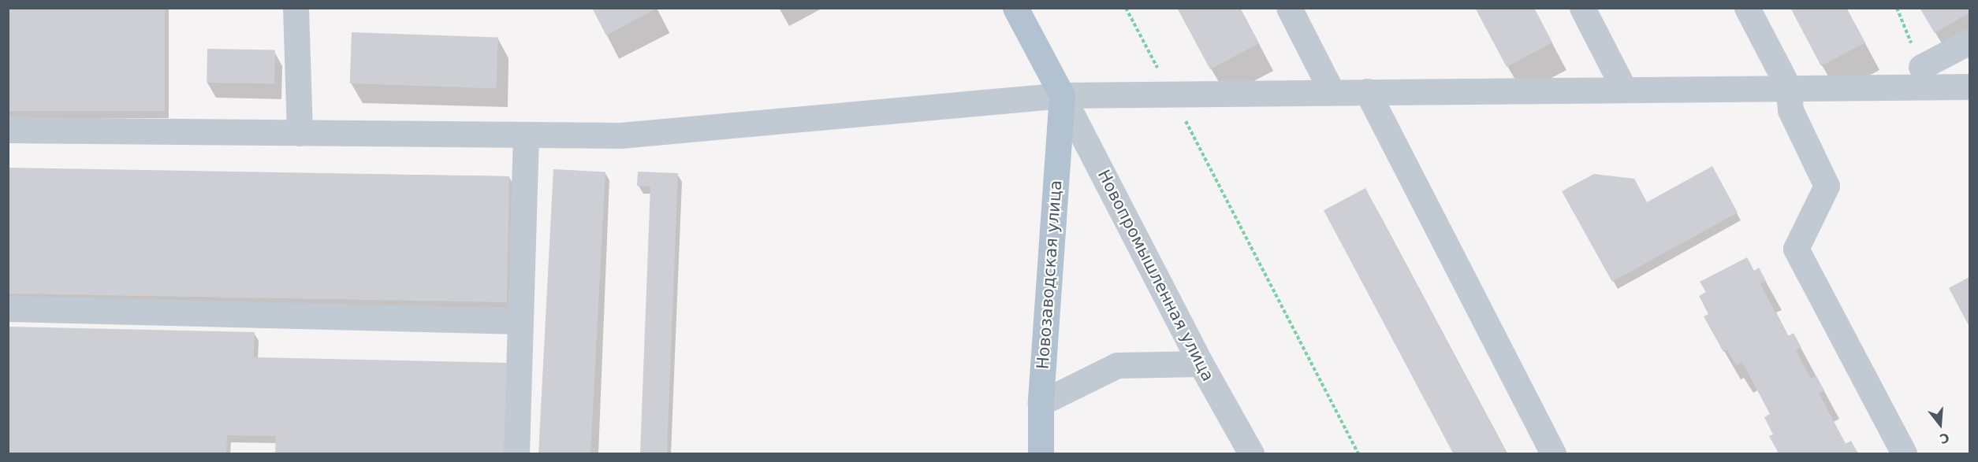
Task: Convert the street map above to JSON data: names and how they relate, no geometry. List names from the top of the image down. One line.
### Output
{"streets":{"main road":["Новозаводская улица"],"street":["Новопромышленная улица"]},"crossings":[["Новозаводская улица","Новопромышленная улица"]],"north":"bottom"}
